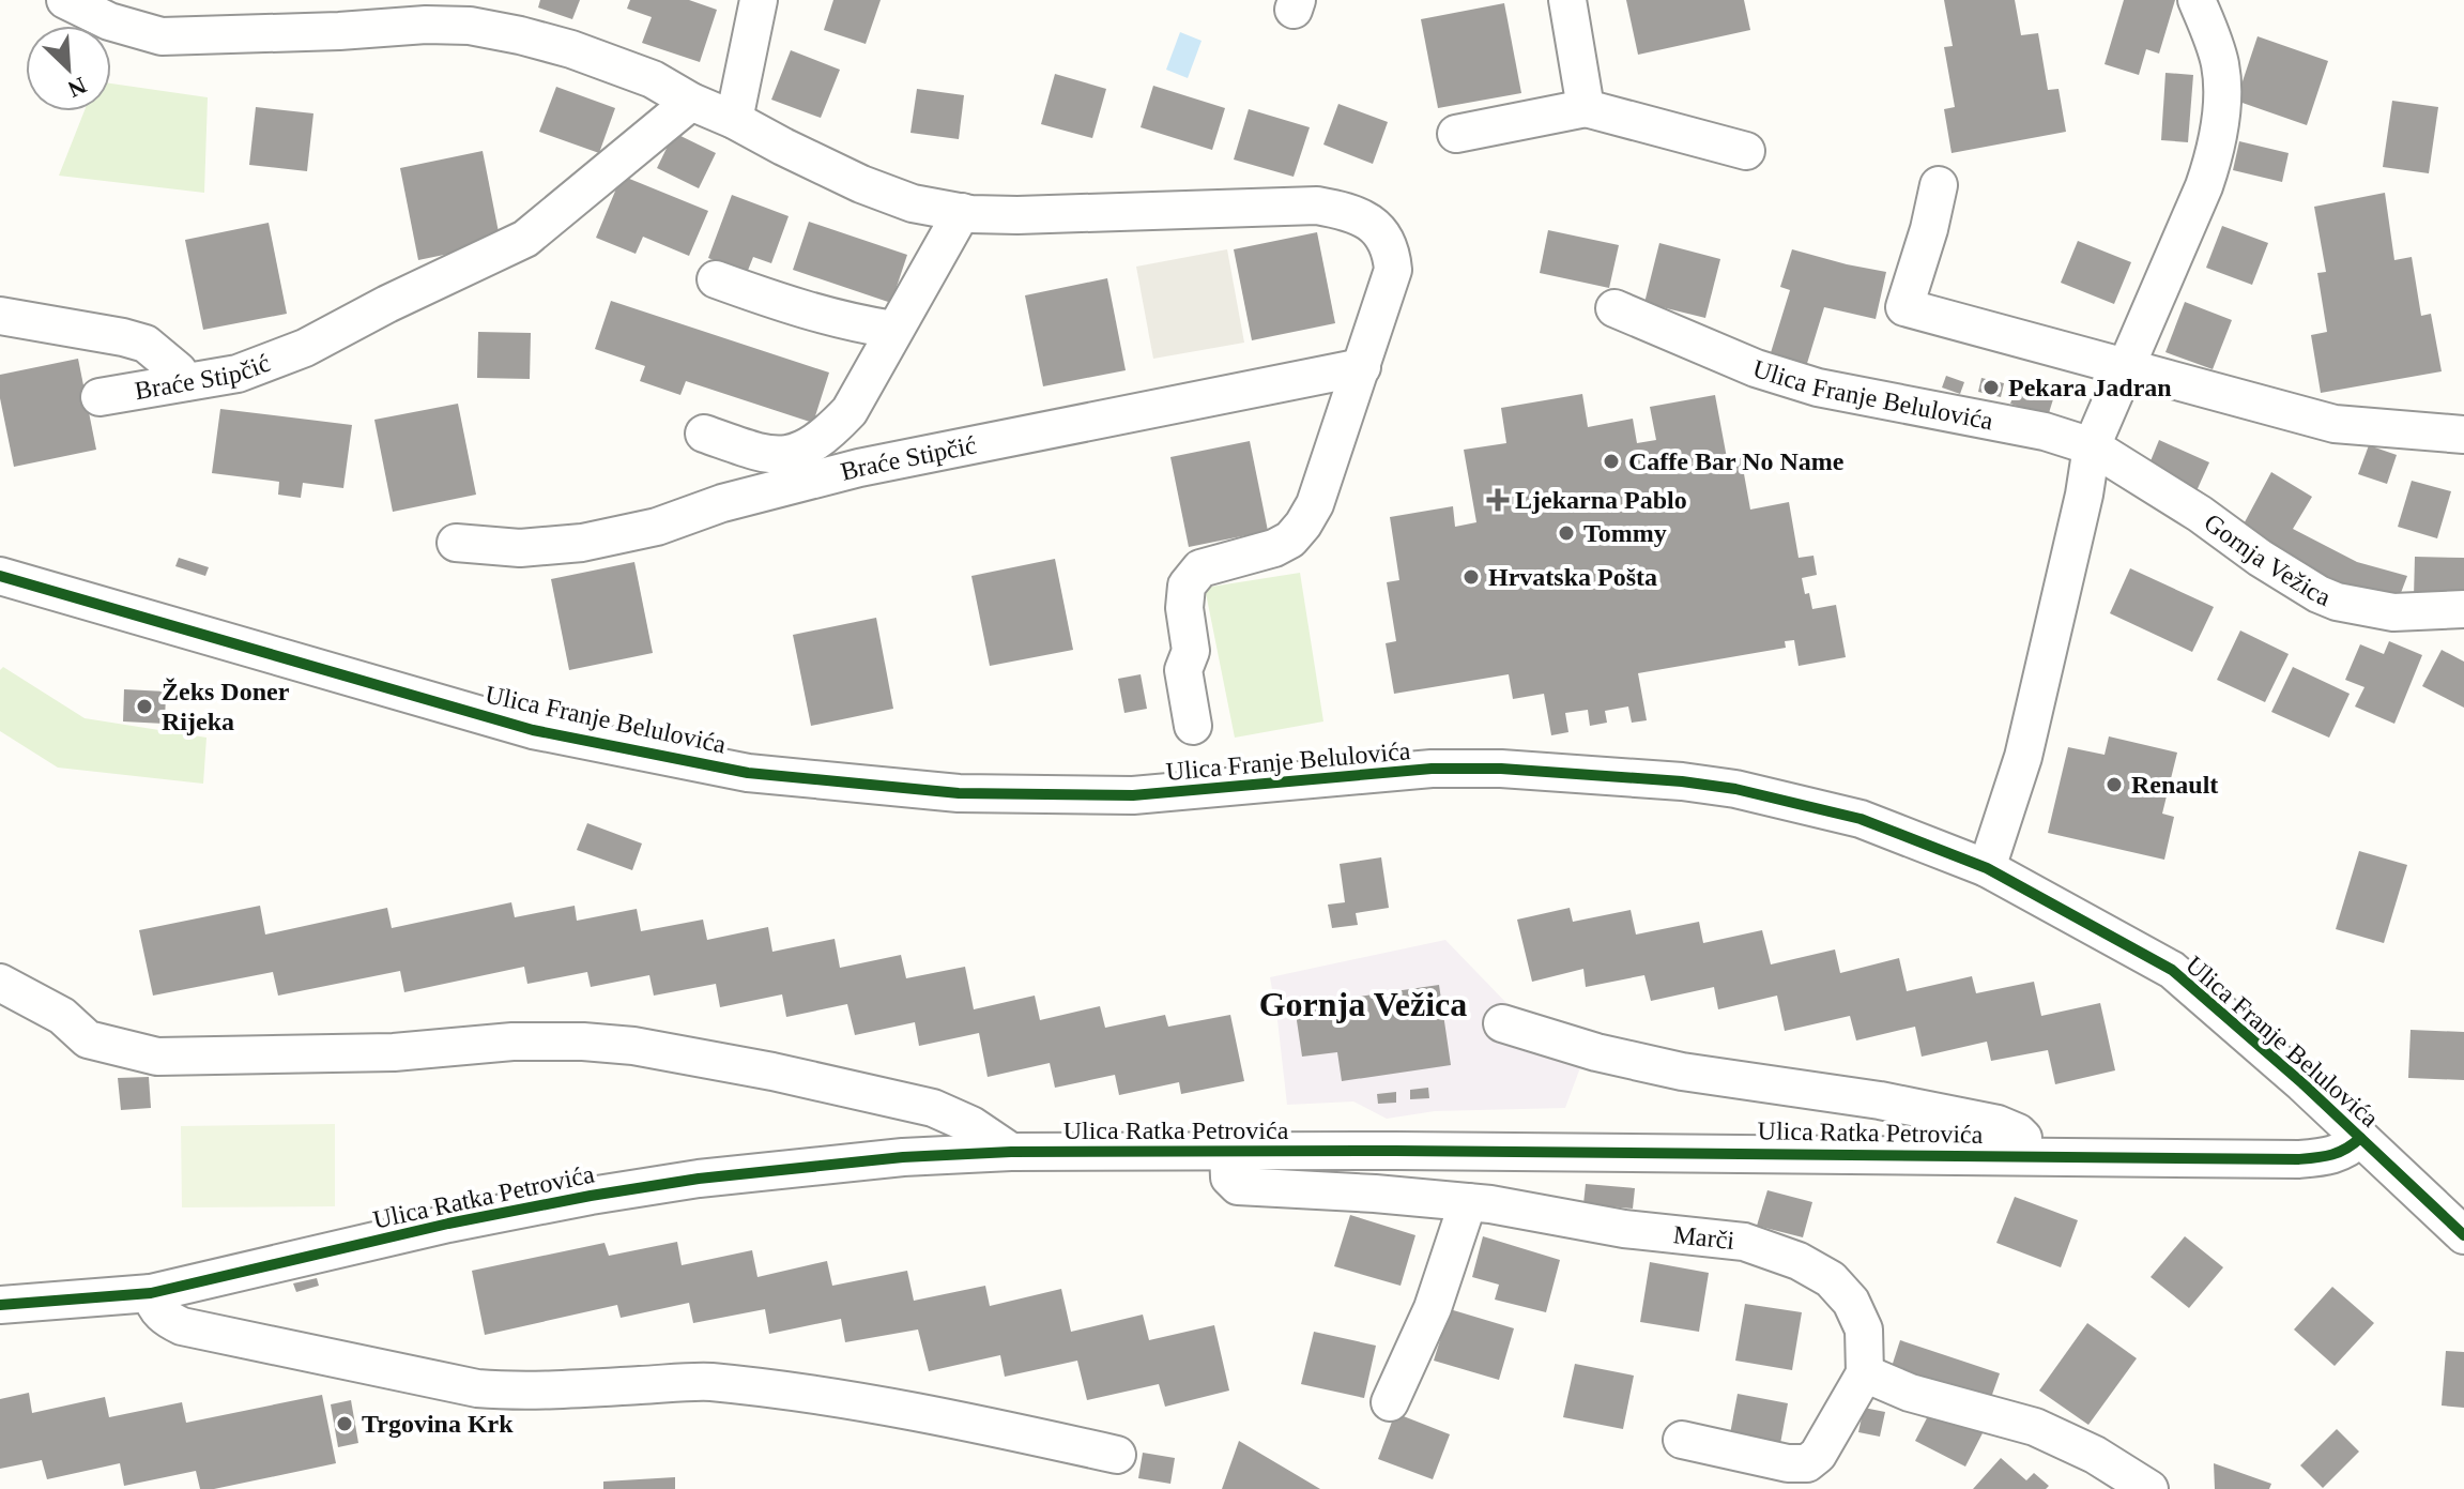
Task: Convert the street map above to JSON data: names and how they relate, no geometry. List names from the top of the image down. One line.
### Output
{"streets":{"street":["Braće Stipčić","Ulica Franje Belulovića","Gornja Vežica","Ulica Ratka Petrovića","Marči"]},"crossings":[["Ulica Franje Belulovića","Gornja Vežica"],["Ulica Franje Belulovića","Ulica Ratka Petrovića"],["Ulica Ratka Petrovića","Marči"]],"districts":["Gornja Vežica"],"places":{"other":["Pekara Jadran","Caffe Bar No Name","Tommy","Hrvatska Pošta","Žeks Doner Rijeka","Renault","Trgovina Krk"],"health":["Ljekarna Pablo"]},"north":"bottom right"}
